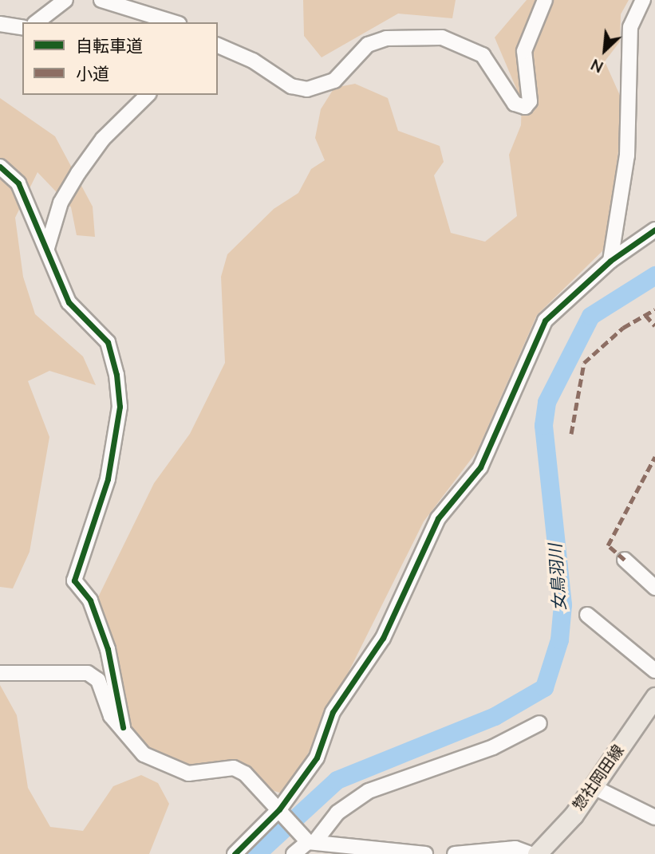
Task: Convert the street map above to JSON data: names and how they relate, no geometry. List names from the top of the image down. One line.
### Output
{"streets":{"main road":["惣社岡田線"]},"water":["女鳥羽川"],"legend":["自転車道","小道"],"north":"bottom left"}
